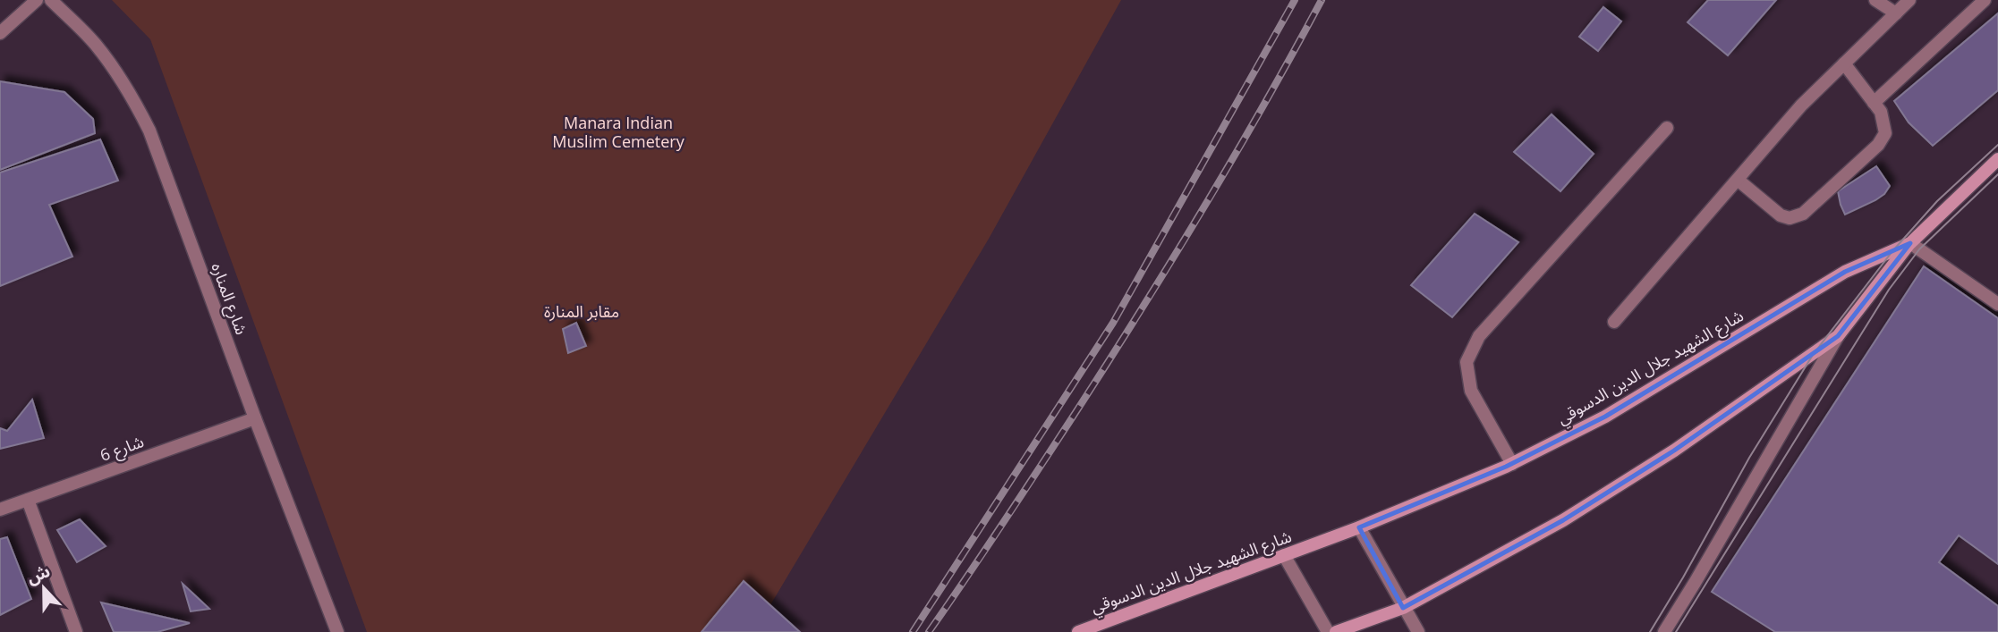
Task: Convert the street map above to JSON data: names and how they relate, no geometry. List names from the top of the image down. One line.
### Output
{"streets":{"main road":["شارع الشهيد جلال الدين الدسوقي"],"street":["شارع المناره","شارع 6"]},"crossings":[["شارع المناره","شارع 6"]],"parks":["Manara Indian Muslim Cemetery","مقابر المنارة"],"north":"top"}
